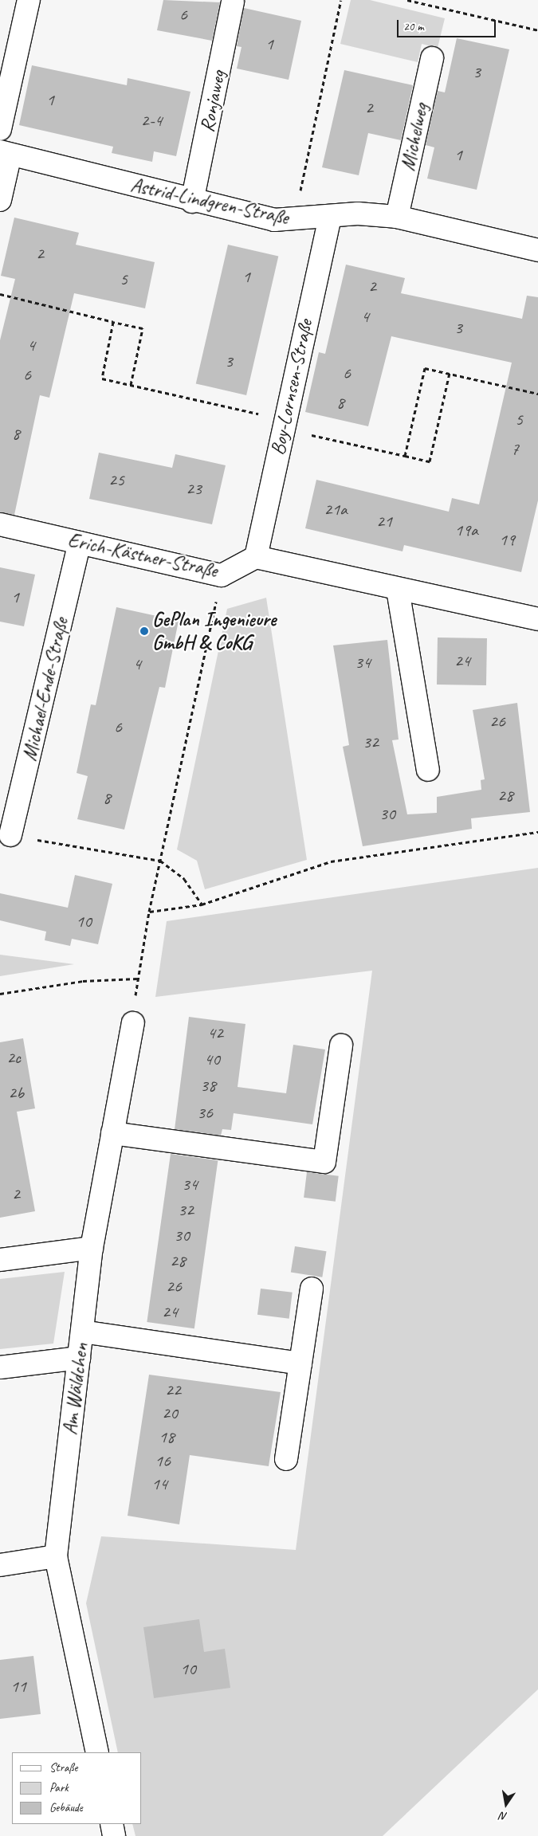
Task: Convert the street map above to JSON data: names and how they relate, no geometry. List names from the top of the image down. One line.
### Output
{"streets":{"street":["Ronjaweg","Michelweg","Astrid-Lindgren-Straße","Boy-Lornsen-Straße","Erich-Kästner-Straße","Michael-Ende-Straße","Am Wäldchen"]},"crossings":[["Ronjaweg","Astrid-Lindgren-Straße"],["Michelweg","Astrid-Lindgren-Straße"],["Astrid-Lindgren-Straße","Boy-Lornsen-Straße"],["Boy-Lornsen-Straße","Erich-Kästner-Straße"],["Erich-Kästner-Straße","Michael-Ende-Straße"]],"places":["GePlan Ingenieure GmbH & CoKG"],"house_numbers":["6","1","3","1","2","2-4","1","2","1","5","2","4","3","4","3","6","6","8","5","8","7","25","23","21a","21","19a","19","1","24","34","4","26","6","32","28","8","30","10","42","2c","40","38","2b","36","34","2","32","30","28","26","24","22","20","18","16","14","10","11"],"legend":["Straße","Park","Gebäude"],"scale_bar":"20 m","north":"bottom"}
